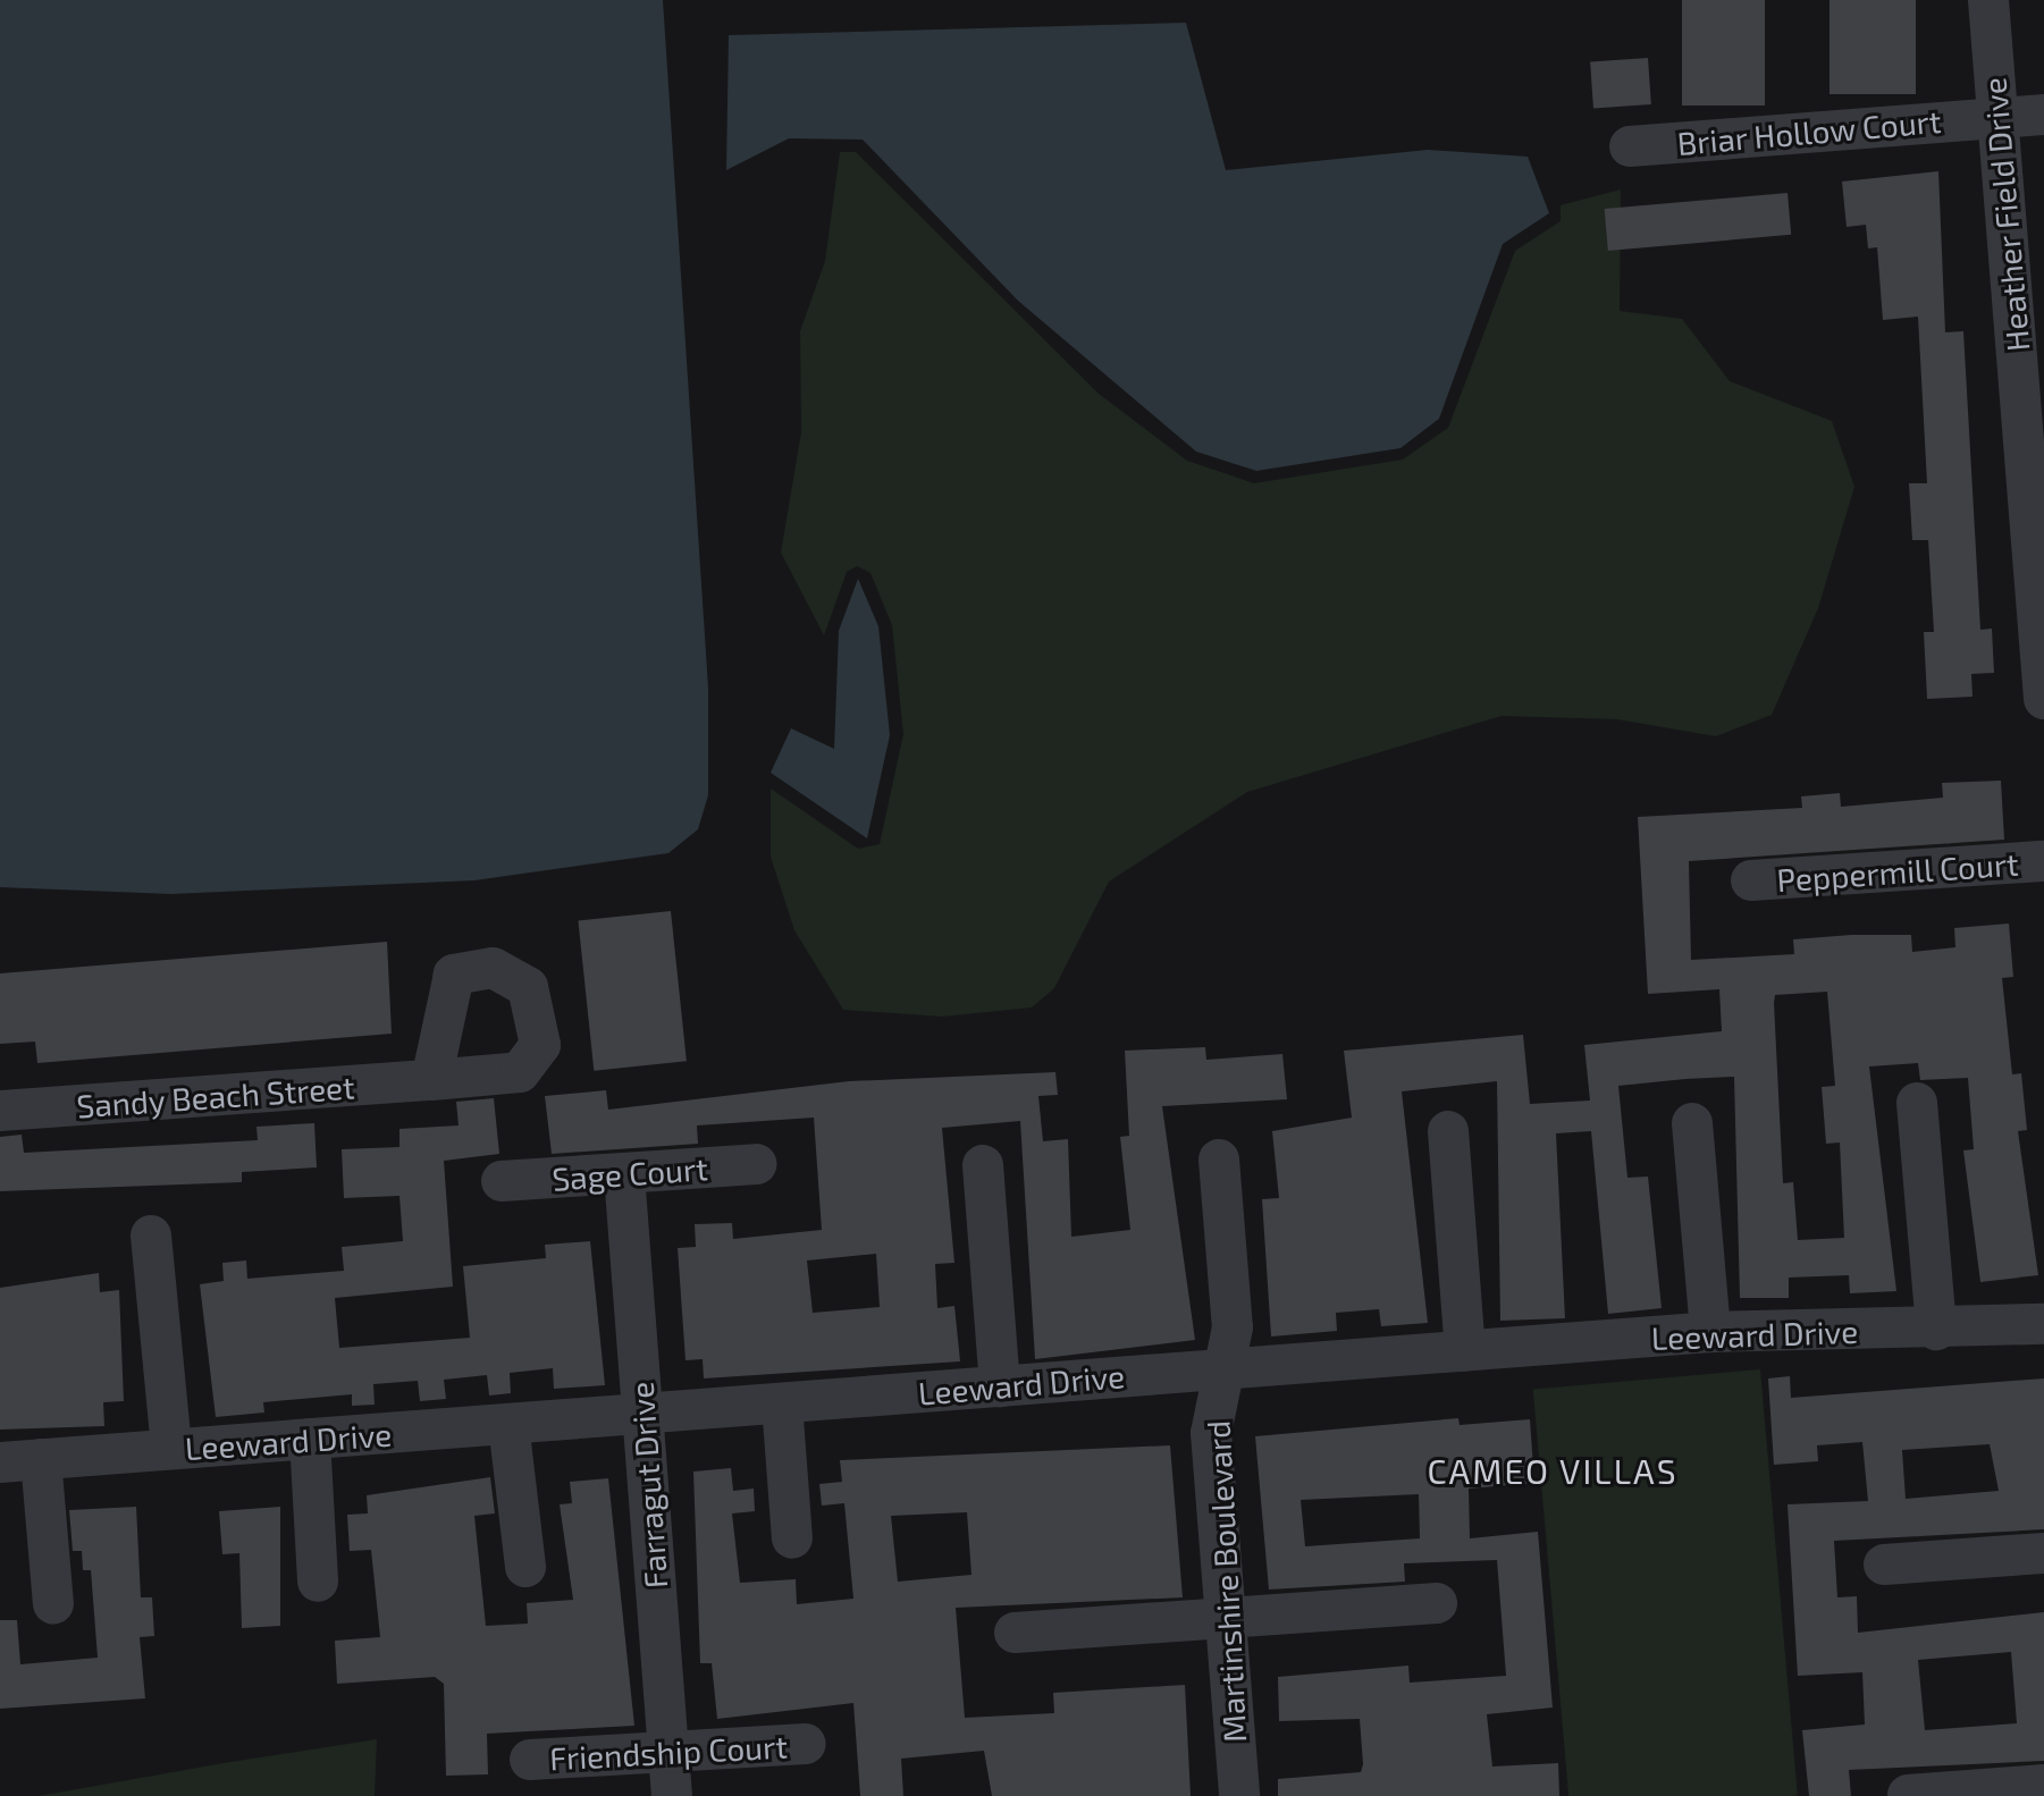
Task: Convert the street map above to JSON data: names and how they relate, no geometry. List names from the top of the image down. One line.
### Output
{"streets":{"street":["Briar Hollow Court","Heather Field Drive","Peppermill Court","Sandy Beach Street","Sage Court","Leeward Drive","Farragut Drive","Martinshire Boulevard","Friendship Court"]},"crossings":[["Briar Hollow Court","Heather Field Drive"],["Sage Court","Farragut Drive"],["Leeward Drive","Farragut Drive"],["Leeward Drive","Martinshire Boulevard"],["Farragut Drive","Friendship Court"]],"districts":["CAMEO VILLAS"]}
